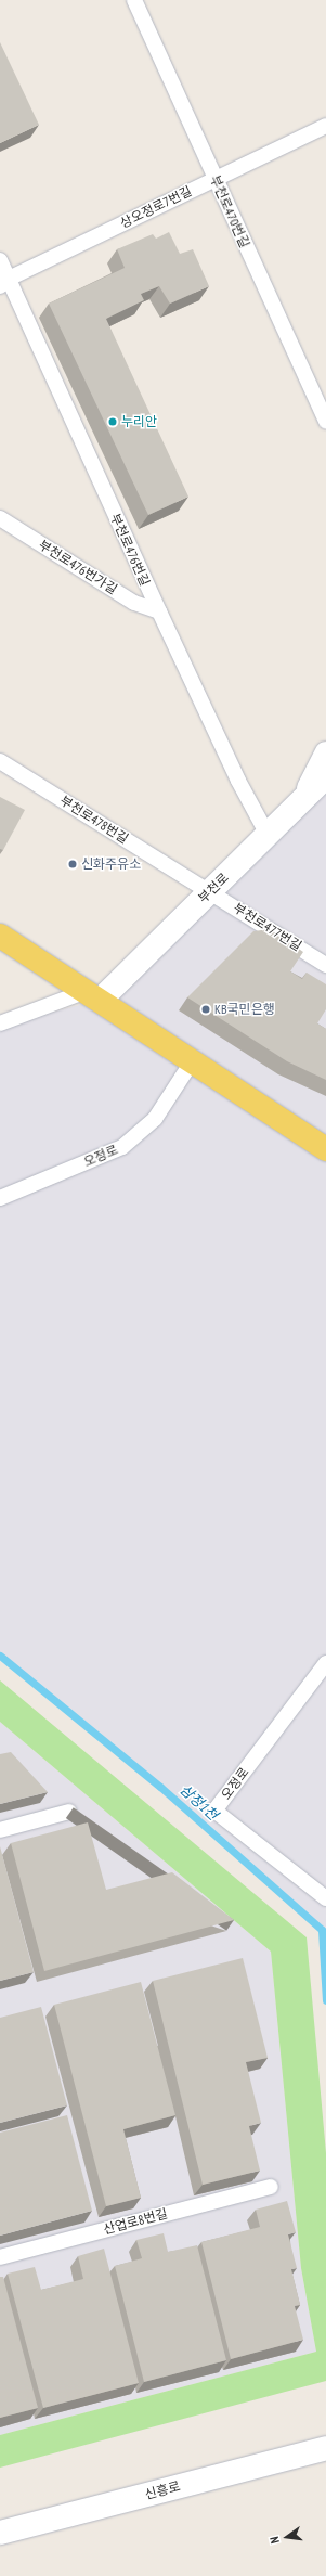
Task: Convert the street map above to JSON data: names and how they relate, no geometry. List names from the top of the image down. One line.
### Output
{"streets":{"street":["부천로","신흥로"],"lane":["상오정로7번길","부천로470번길","부천로476번길","부천로476번가길","부천로478번길","부천로477번길","오정로","산업로8번길"]},"crossings":[["상오정로7번길","부천로470번길"],["상오정로7번길","부천로476번길"],["부천로476번길","부천로476번가길"],["부천로476번길","부천로"],["부천로478번길","부천로"],["부천로478번길","부천로477번길"],["부천로","부천로477번길"]],"water":["삼정1천"],"places":["누리안","신화주유소","KB국민은행"],"north":"left"}
